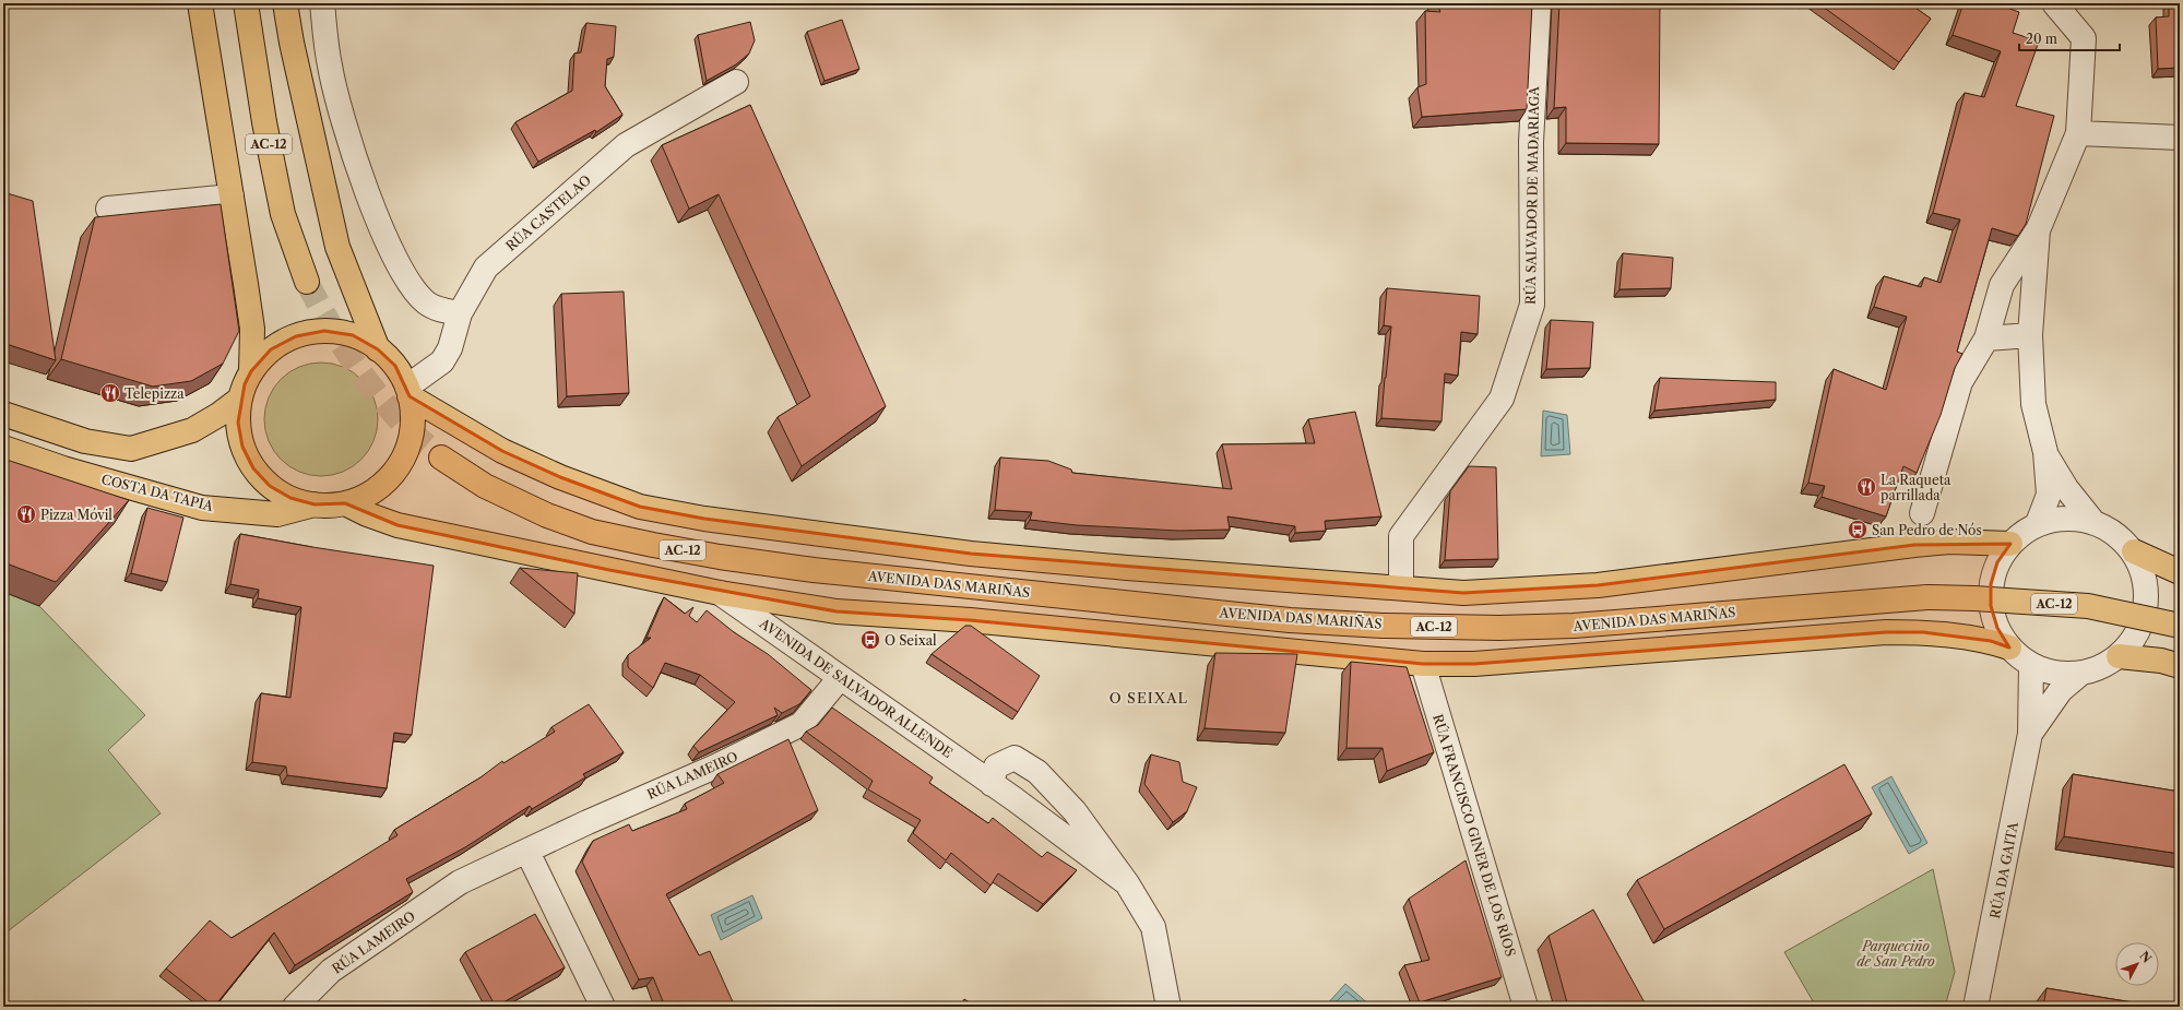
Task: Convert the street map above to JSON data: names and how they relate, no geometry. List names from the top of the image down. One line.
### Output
{"streets":{"main road":["AC-12","COSTA DA TAPIA","AVENIDA DAS MARIÑAS"],"street":["RÚA SALVADOR DE MADARIAGA","RÚA CASTELAO","AVENIDA DE SALVADOR ALLENDE","RÚA LAMEIRO","RÚA FRANCISCO GINER DE LOS RÍOS","RÚA DA GAITA"]},"crossings":[["AVENIDA DE SALVADOR ALLENDE","RÚA LAMEIRO"]],"districts":["O SEIXAL"],"parks":["Parqueciño de San Pedro"],"places":{"restaurant":["Telepizza","La Raqueta parrillada","Pizza Móvil"],"bus stop":["San Pedro de Nós","O Seixal"]},"scale_bar":"20 m","north":"top right"}
